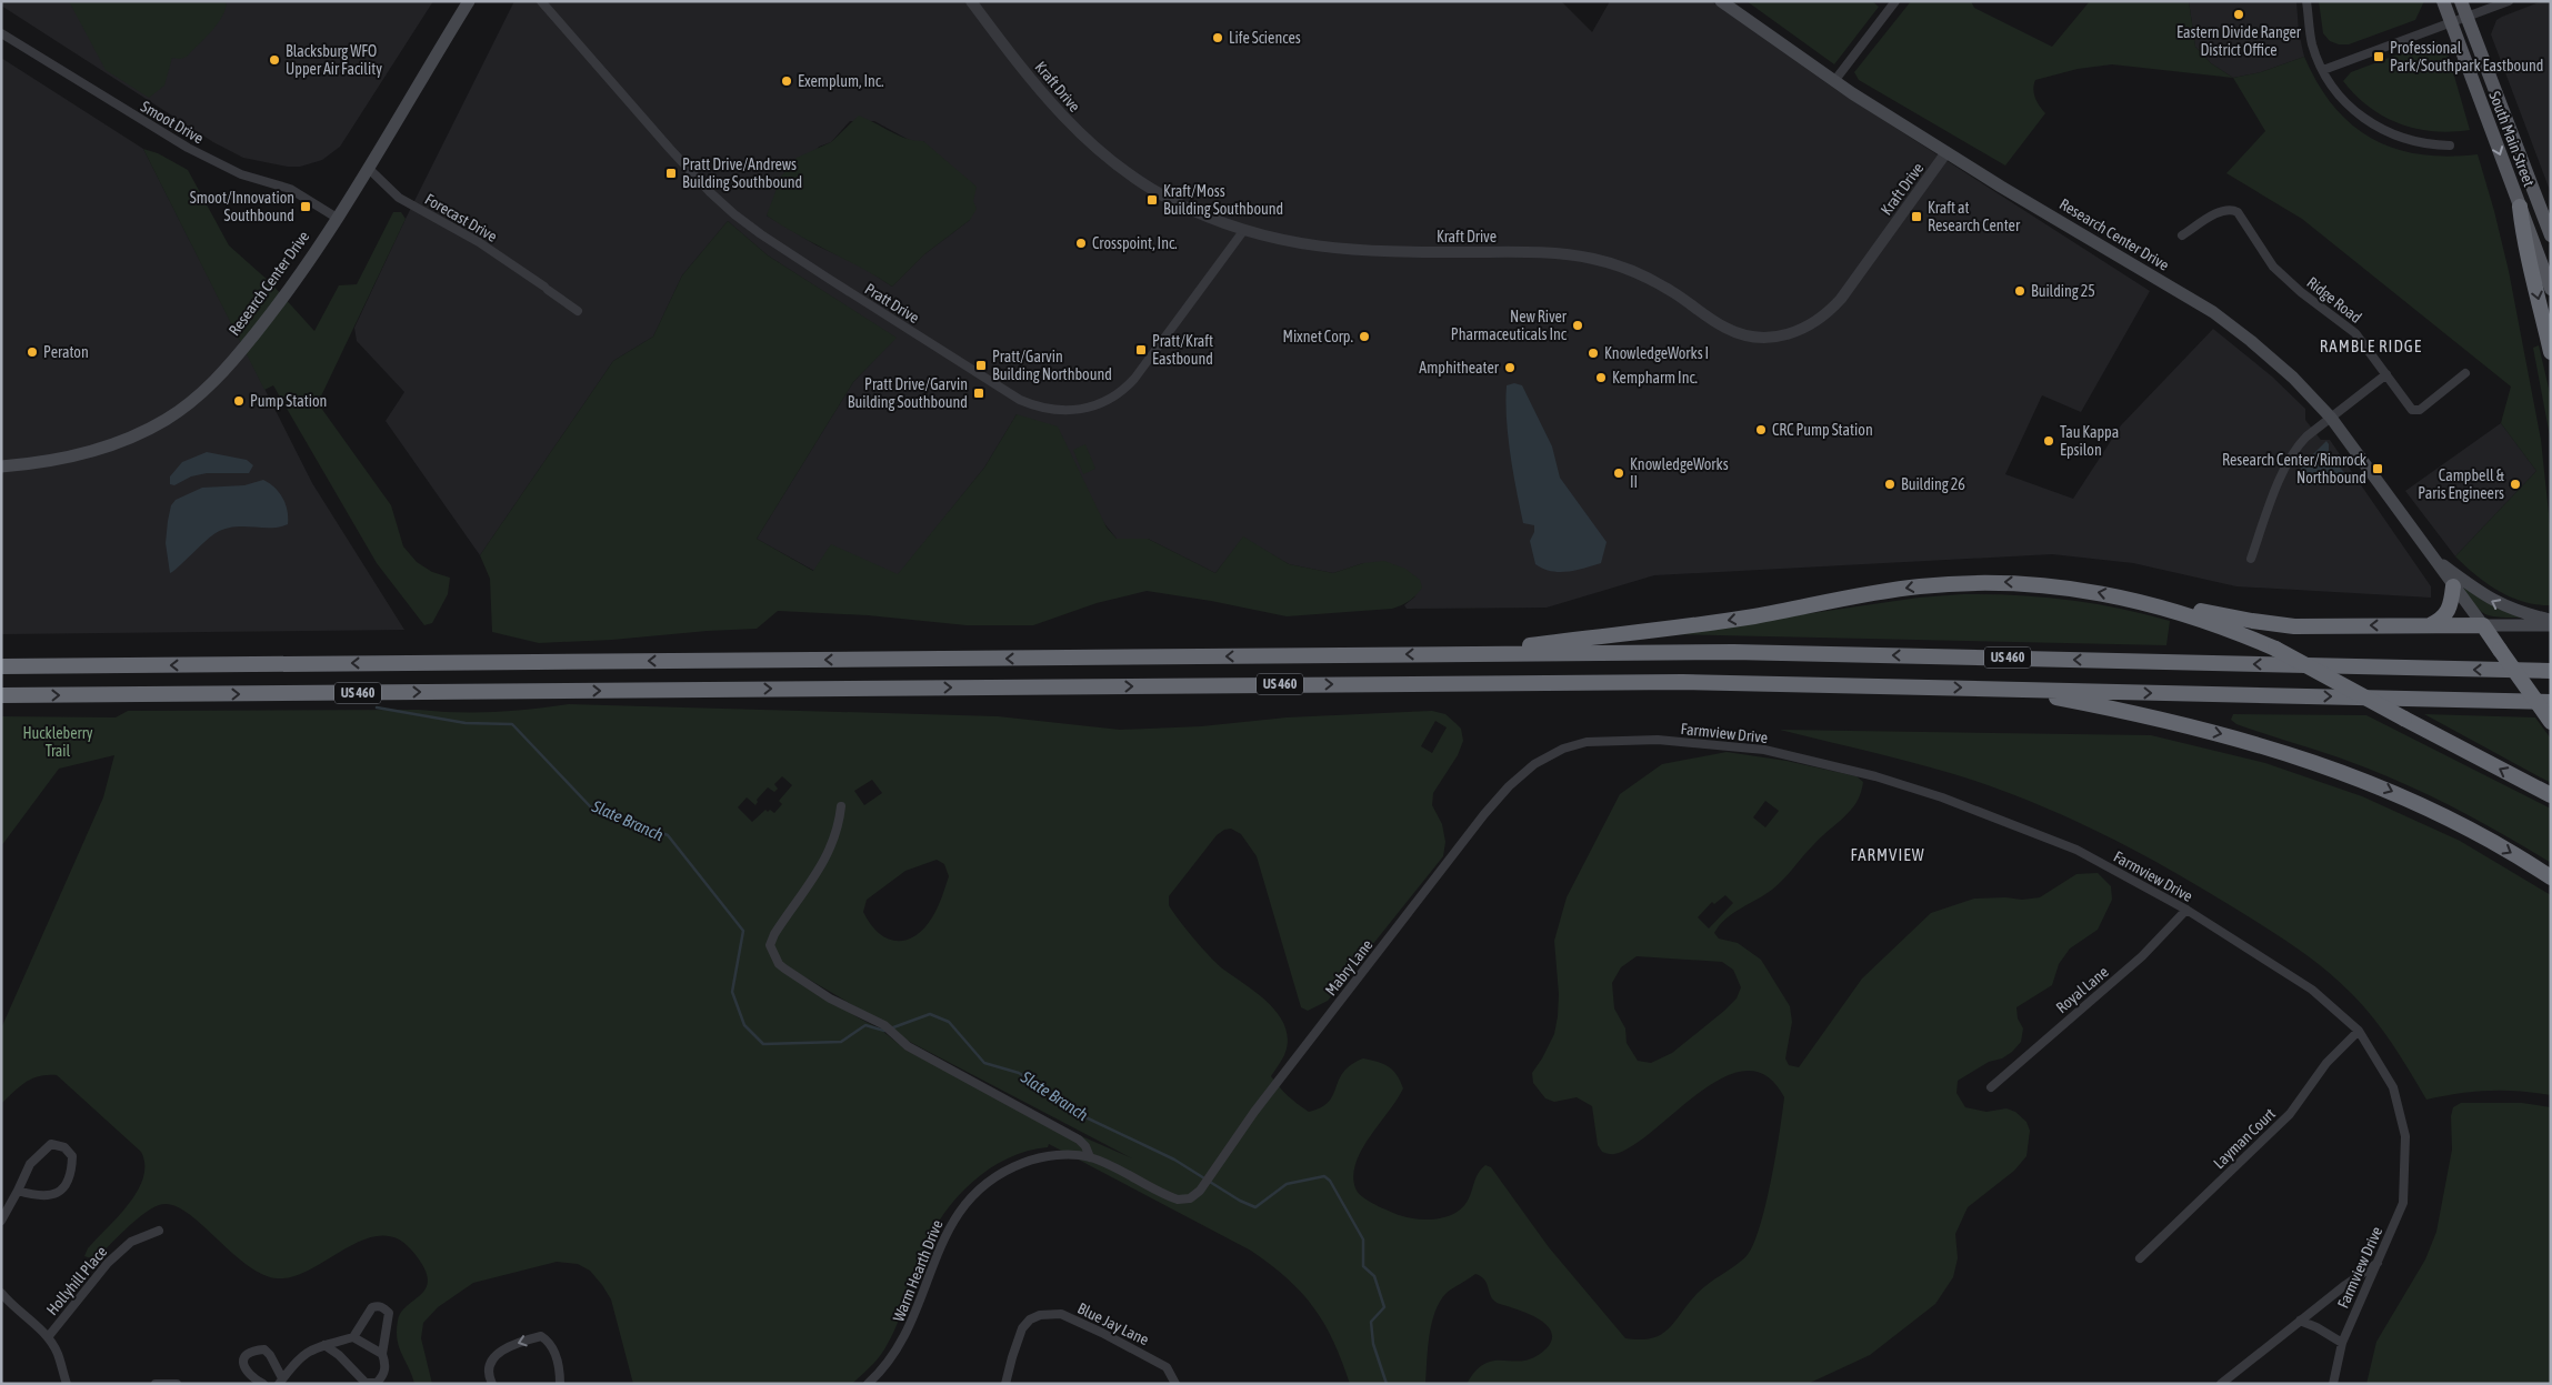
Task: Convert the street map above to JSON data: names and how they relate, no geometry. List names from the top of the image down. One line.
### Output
{"streets":{"highway":["US 460"],"main road":["South Main Street","Research Center Drive"],"street":["Kraft Drive","Smoot Drive","Forecast Drive","Ridge Road","Pratt Drive","Farmview Drive","Mabry Lane","Royal Lane","Layman Court","Warm Hearth Drive","Hollyhill Place","Blue Jay Lane"]},"crossings":[["Kraft Drive","Research Center Drive"],["Kraft Drive","Pratt Drive"],["Smoot Drive","Research Center Drive"],["Forecast Drive","Research Center Drive"],["Farmview Drive","Mabry Lane"],["Farmview Drive","Royal Lane"],["Farmview Drive","Layman Court"],["Mabry Lane","Warm Hearth Drive"]],"districts":["RAMBLE RIDGE","FARMVIEW"],"water":["Slate Branch"],"parks":["Huckleberry Trail"],"places":{"other":["Eastern Divide Ranger District Office","Life Sciences","Blacksburg WFO Upper Air Facility","Exemplum, Inc.","Crosspoint, Inc.","Building 25","New River Pharmaceuticals Inc","Mixnet Corp.","Peraton","KnowledgeWorks I","Amphitheater","Kempharm Inc.","Pump Station","CRC Pump Station","Tau Kappa Epsilon","KnowledgeWorks II","Building 26","Campbell & Paris Engineers"],"transit":["Professional Park/Southpark Eastbound","Pratt Drive/Andrews Building Southbound","Kraft/Moss Building Southbound","Smoot/Innovation Southbound","Kraft at Research Center","Pratt/Kraft Eastbound","Pratt/Garvin Building Northbound","Pratt Drive/Garvin Building Southbound","Research Center/Rimrock Northbound"]}}
